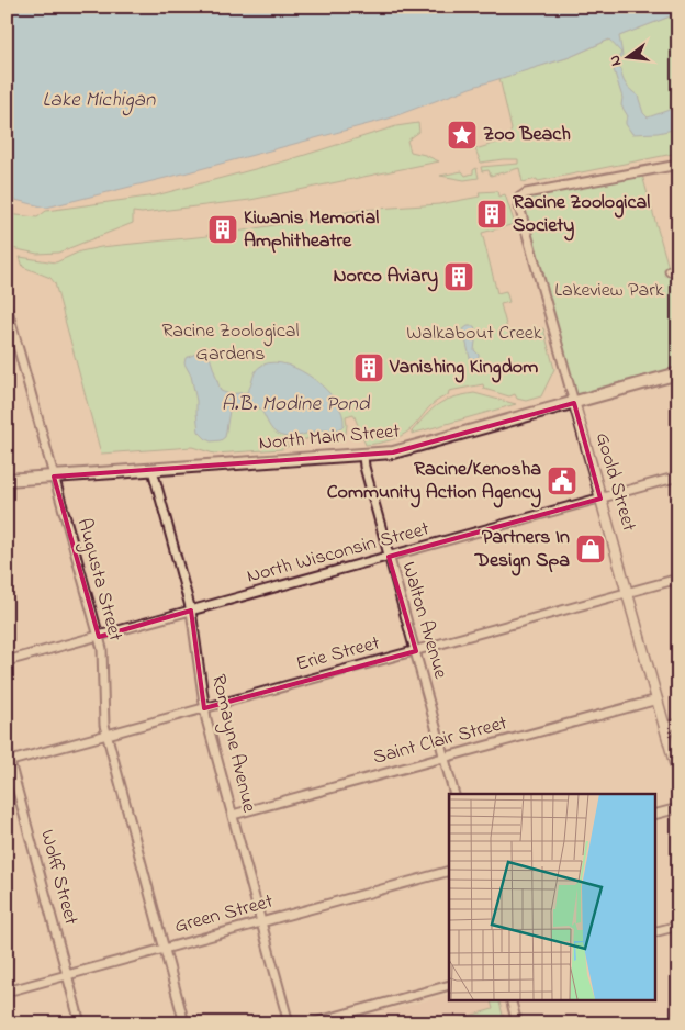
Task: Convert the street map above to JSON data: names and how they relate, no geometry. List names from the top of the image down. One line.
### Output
{"streets":{"main road":["North Main Street"],"street":["Goold Street","North Wisconsin Street","Augusta Street","Walton Avenue","Erie Street","Saint Clair Street","Romayne Avenue","Wolff Street","Green Street"]},"crossings":[["North Main Street","Goold Street"],["North Main Street","Augusta Street"],["North Main Street","Walton Avenue"],["North Main Street","Romayne Avenue"],["Goold Street","North Wisconsin Street"],["Goold Street","Erie Street"],["Goold Street","Saint Clair Street"],["North Wisconsin Street","Augusta Street"],["North Wisconsin Street","Walton Avenue"],["North Wisconsin Street","Romayne Avenue"],["Augusta Street","Erie Street"],["Augusta Street","Green Street"],["Walton Avenue","Erie Street"],["Walton Avenue","Saint Clair Street"],["Erie Street","Romayne Avenue"],["Erie Street","Wolff Street"],["Saint Clair Street","Romayne Avenue"],["Romayne Avenue","Green Street"],["Wolff Street","Green Street"]],"water":["Lake Michigan","A.B. Modine Pond"],"parks":["Lakeview Park","Racine Zoological Gardens","Walkabout Creek"],"places":{"place":["Zoo Beach"],"building":["Racine Zoological Society","Kiwanis Memorial Amphitheatre","Norco Aviary","Vanishing Kingdom"],"public building":["Racine/Kenosha Community Action Agency"],"shop":["Partners In Design Spa"]},"north":"left"}
